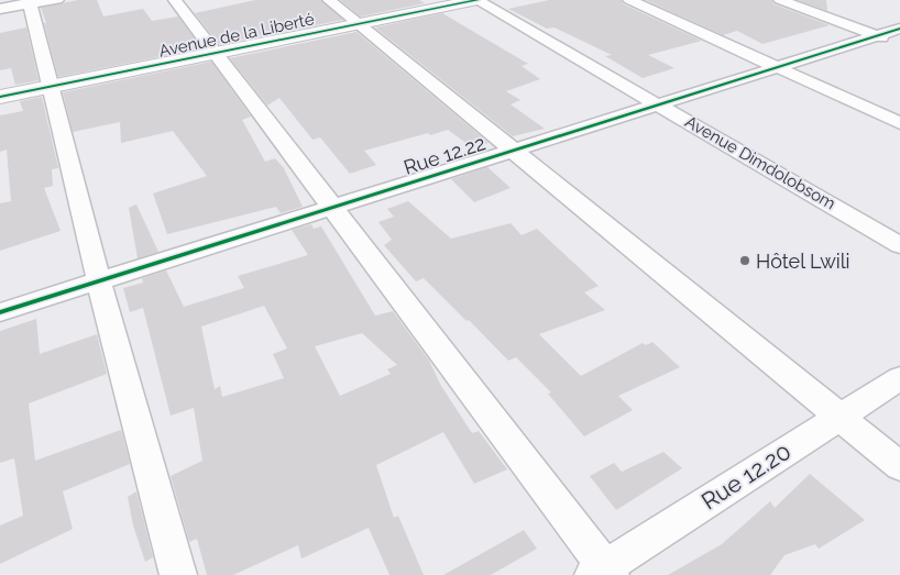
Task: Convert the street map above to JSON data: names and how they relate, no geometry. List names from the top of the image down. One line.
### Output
{"streets":{"main road":["Avenue de la Liberté"],"street":["Rue 12.22","Avenue Dimdolobsom","Rue 12.20"]},"crossings":[["Avenue de la Liberté","Avenue Dimdolobsom"],["Rue 12.22","Avenue Dimdolobsom"]],"places":["Hôtel Lwili"]}
